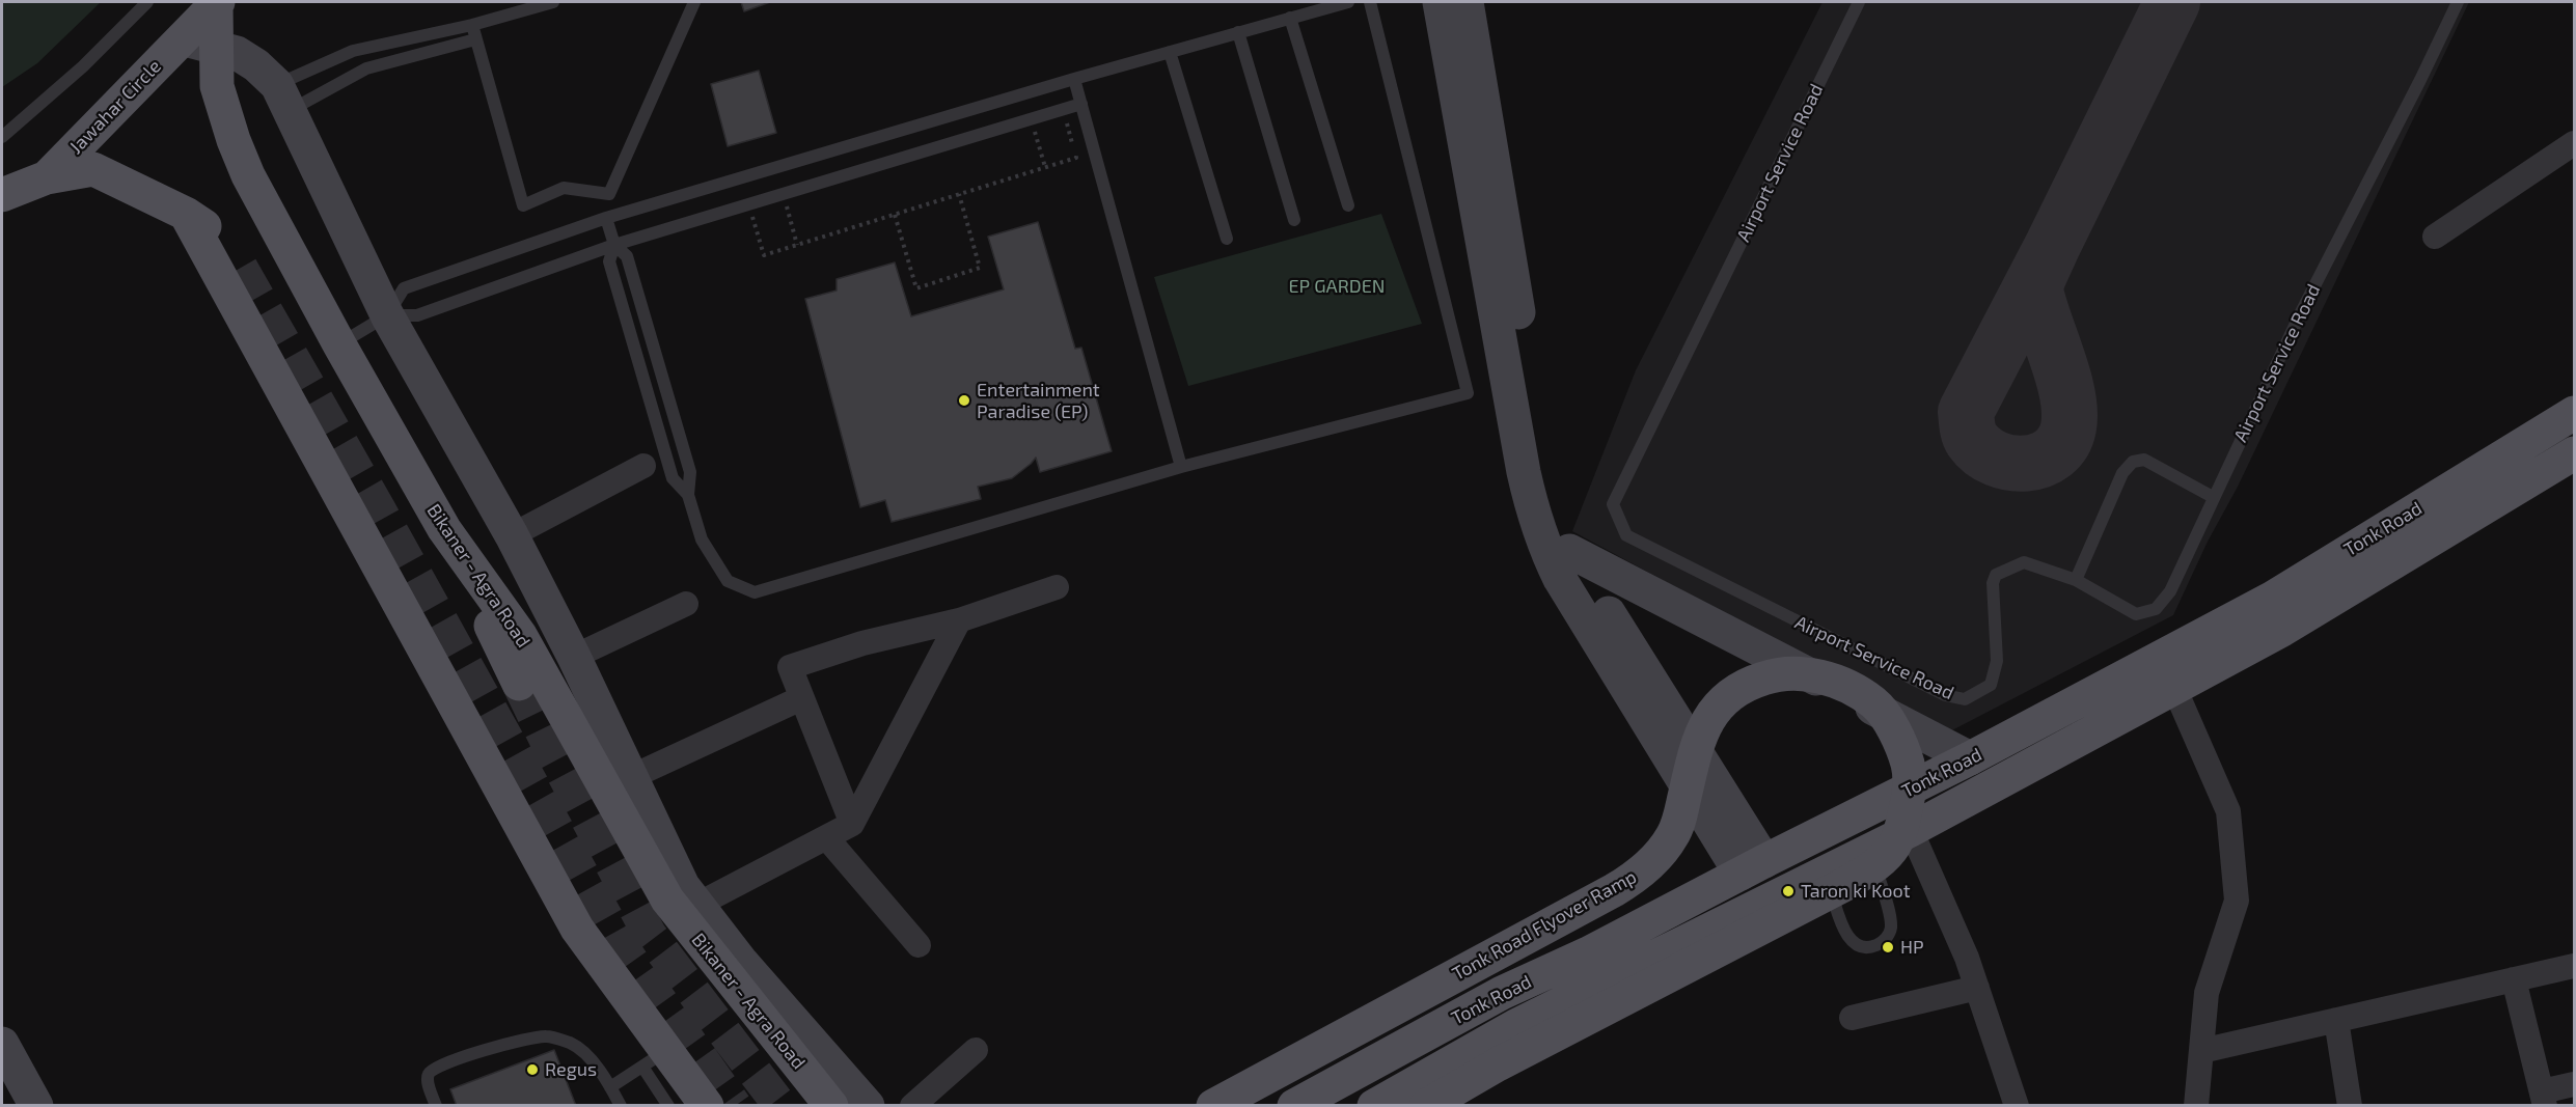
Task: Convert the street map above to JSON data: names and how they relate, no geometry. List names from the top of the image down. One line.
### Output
{"streets":{"main road":["Jawahar Circle","Tonk Road","Bikaner - Agra Road","Tonk Road Flyover Ramp"],"lane":["Airport Service Road"]},"crossings":[["Jawahar Circle","Bikaner - Agra Road"]],"parks":["EP GARDEN"],"places":["Entertainment Paradise (EP)","Taron ki Koot","HP","Regus"]}
